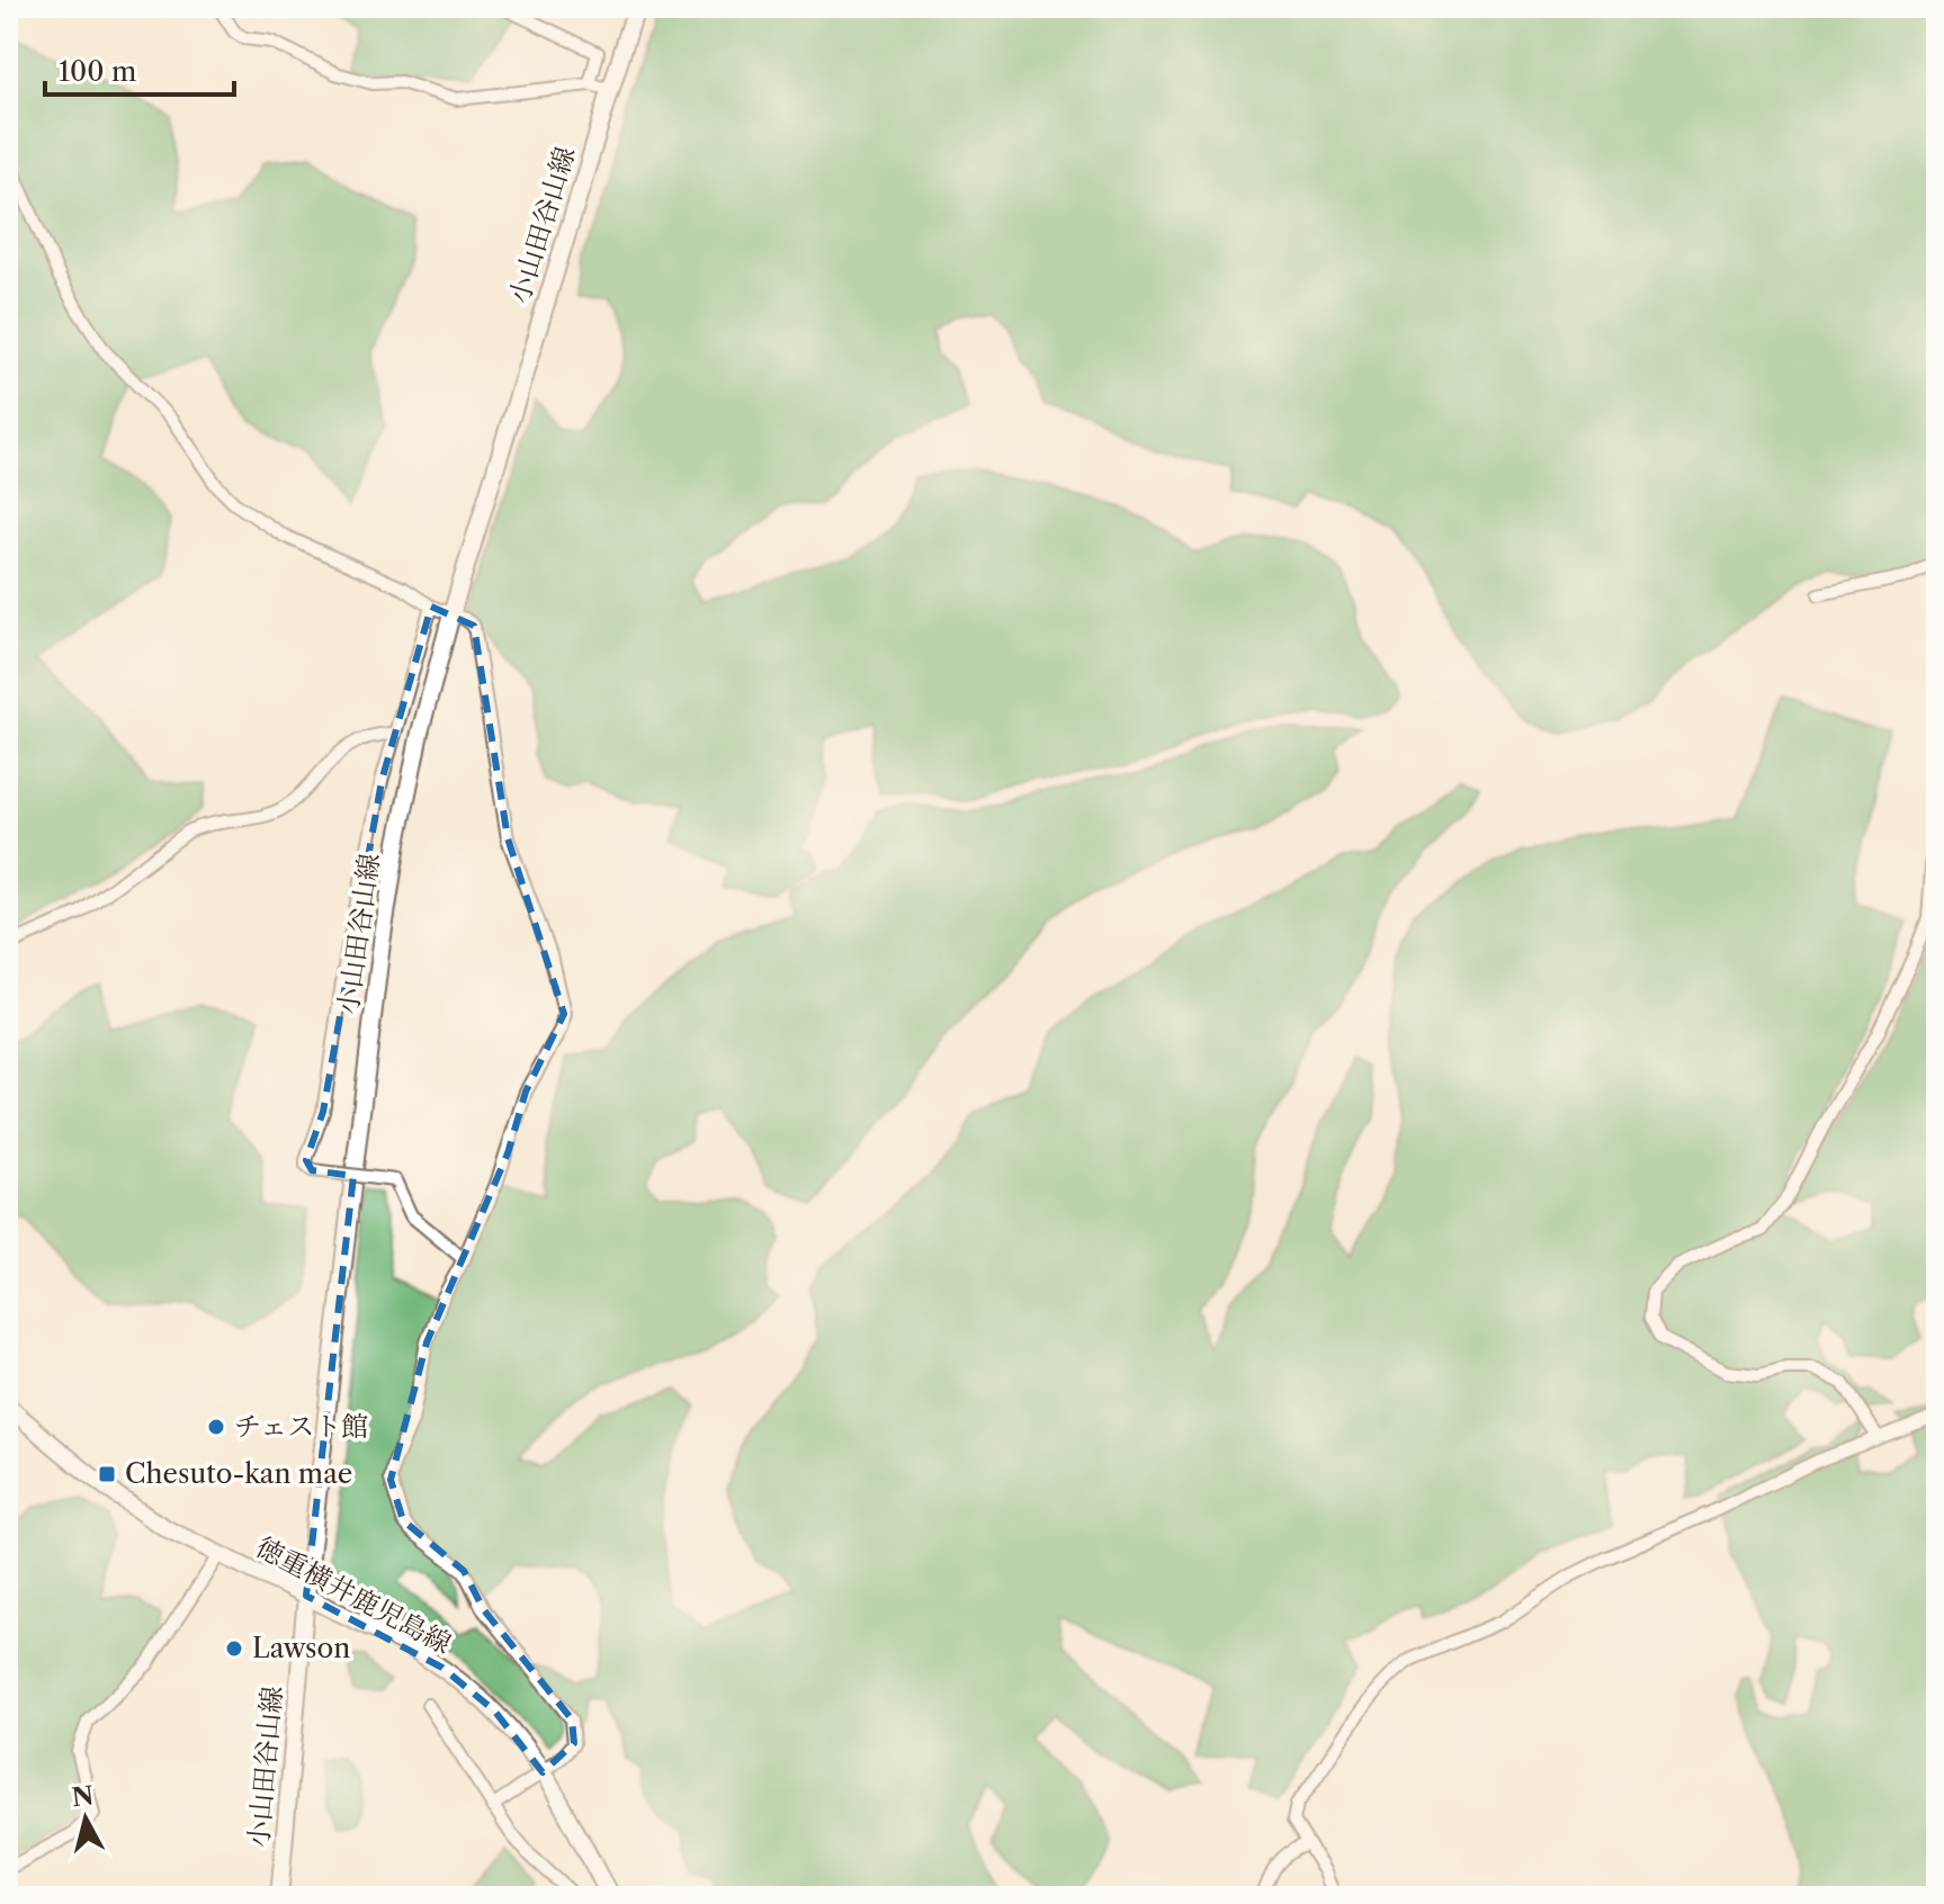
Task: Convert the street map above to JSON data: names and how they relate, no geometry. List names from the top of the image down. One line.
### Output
{"streets":{"main road":["小山田谷山線","徳重横井鹿児島線"]},"crossings":[["小山田谷山線","徳重横井鹿児島線"]],"places":{"other":["チェスト館","Lawson"],"transit":["Chesuto-kan mae"]},"scale_bar":"100 m","north":"top"}
